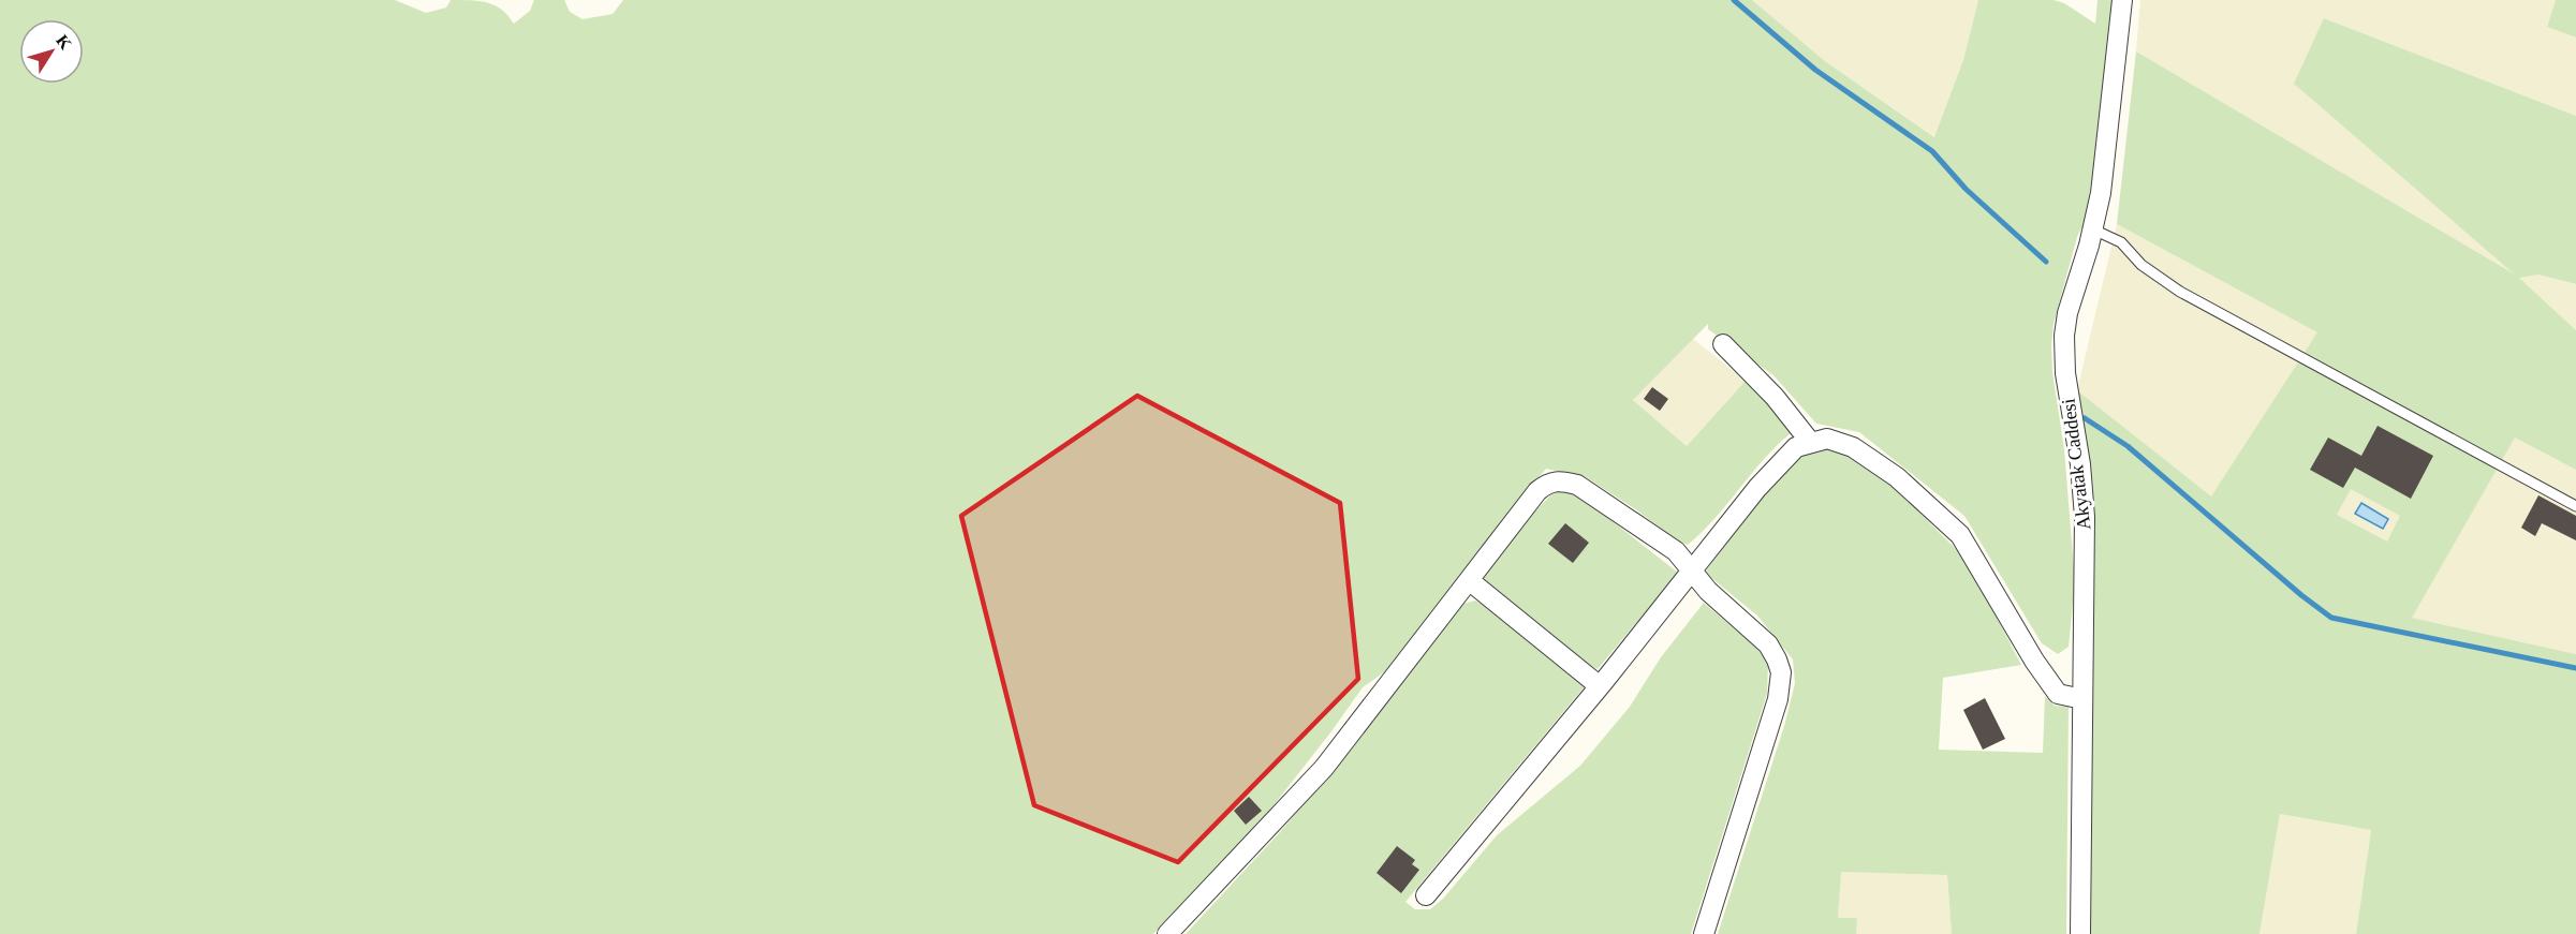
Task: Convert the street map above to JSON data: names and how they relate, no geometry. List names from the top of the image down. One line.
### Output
{"streets":{"street":["Akyatak Caddesi"]},"north":"top right"}
